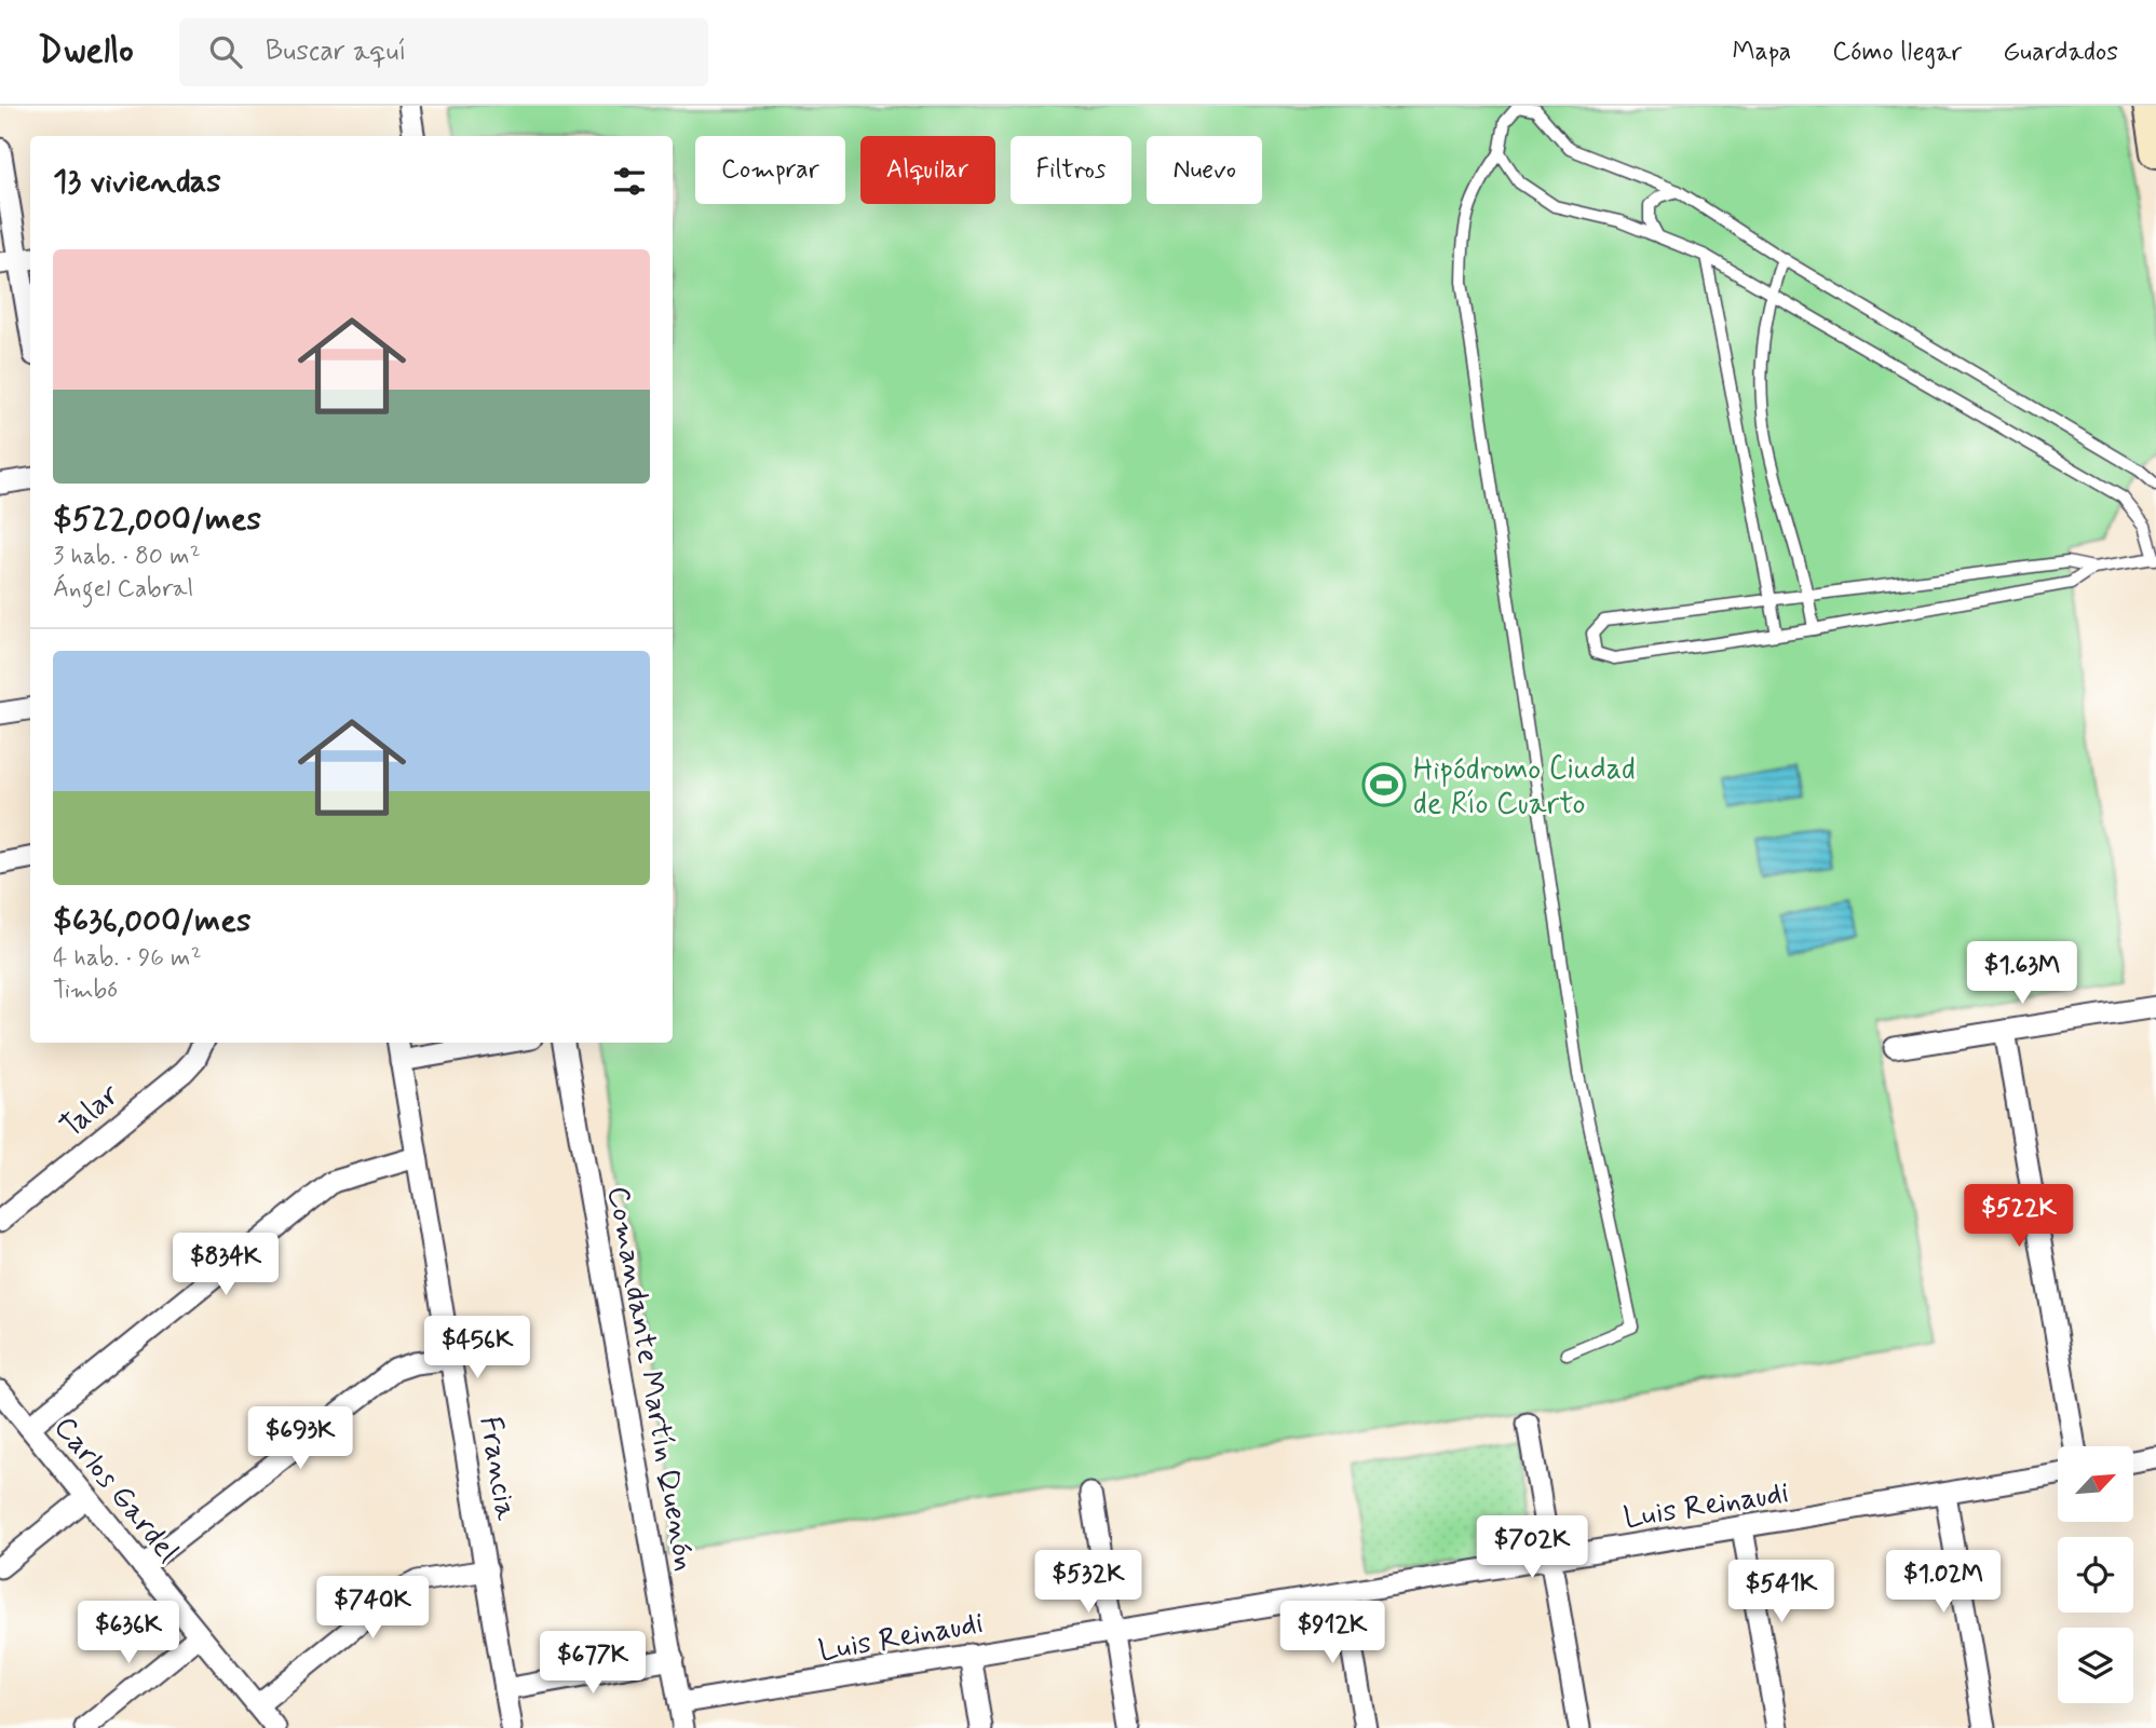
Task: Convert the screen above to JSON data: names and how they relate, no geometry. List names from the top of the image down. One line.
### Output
{"streets":{"street":["Talar","Comandante Martín Quenón","Francia","Carlos Gardel","Luis Reinaudi"]},"crossings":[["Comandante Martín Quenón","Luis Reinaudi"]],"places":{"sports":["Hipódromo Ciudad de Río Cuarto"]},"north":"top right","page":{"header":"Dwello","search":"Buscar aquí","nav":["Mapa","Cómo llegar","Guardados"],"chip":["Comprar","Alquilar","Filtros","Nuevo"],"heading":"13 viviendas","list":[{"name":"$522,000/mes","note":"3 hab. · 80 m² · Ángel Cabral"},{"name":"$636,000/mes","note":"4 hab. · 96 m² · Timbó"}],"price":["$1.63M","$522K","$834K","$456K","$693K","$702K","$532K","$1.02M","$541K","$740K","$636K","$912K","$677K"]}}
